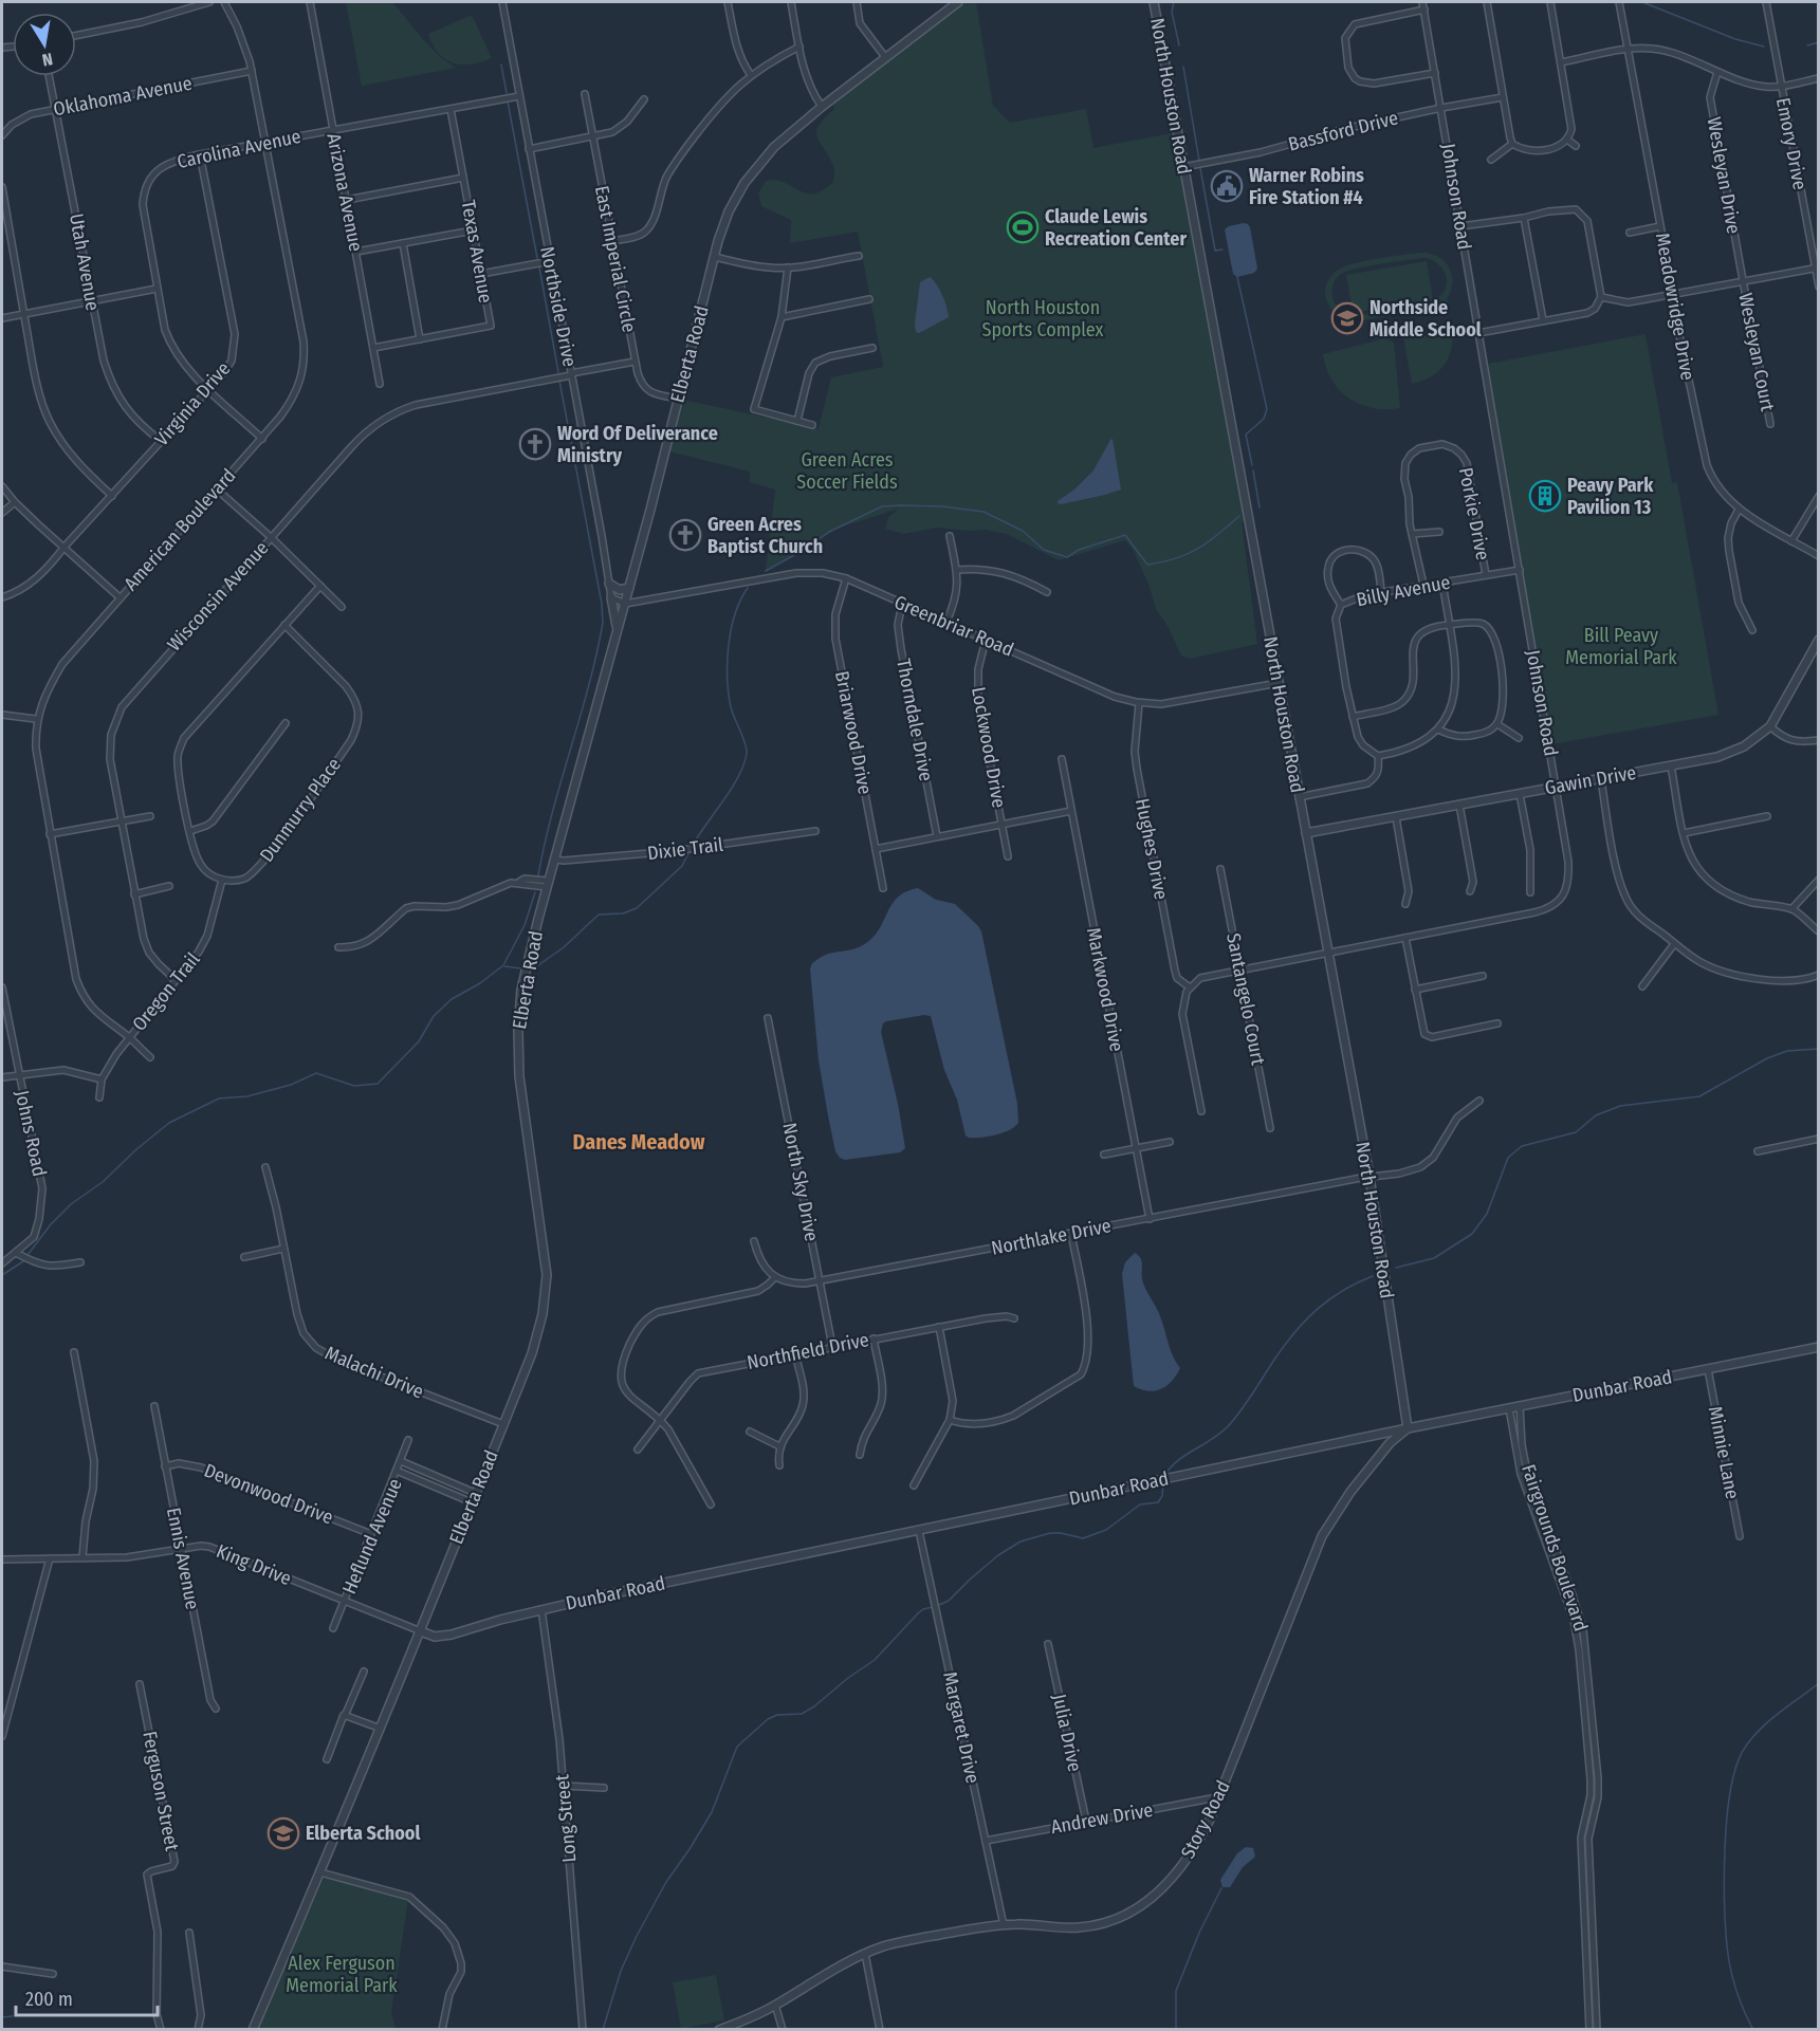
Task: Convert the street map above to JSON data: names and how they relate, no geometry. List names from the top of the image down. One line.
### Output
{"streets":{"street":["Oklahoma Avenue","North Houston Road","Bassford Drive","Emory Drive","Carolina Avenue","Wesleyan Drive","Arizona Avenue","Johnson Road","Texas Avenue","East Imperial Circle","Utah Avenue","Northside Drive","Meadowridge Drive","Wesleyan Court","Elberta Road","Virginia Drive","Porkie Drive","American Boulevard","Billy Avenue","Wisconsin Avenue","Greenbriar Road","Thorndale Drive","Briarwood Drive","Lockwood Drive","Gawin Drive","Dunmurry Place","Dixie Trail","Hughes Drive","Markwood Drive","Oregon Trail","Santangelo Court","Johns Road","North Sky Drive","Northlake Drive","Northfield Drive","Malachi Drive","Dunbar Road","Minnie Lane","Devonwood Drive","Heflund Avenue","Fairgrounds Boulevard","Ennis Avenue","King Drive","Margaret Drive","Julia Drive","Ferguson Street","Long Street","Andrew Drive","Story Road"]},"crossings":[["Oklahoma Avenue","Utah Avenue"],["Oklahoma Avenue","American Boulevard"],["North Houston Road","Bassford Drive"],["North Houston Road","Johnson Road"],["North Houston Road","Greenbriar Road"],["North Houston Road","Gawin Drive"],["North Houston Road","Northlake Drive"],["North Houston Road","Dunbar Road"],["North Houston Road","Story Road"],["Bassford Drive","Johnson Road"],["Carolina Avenue","Arizona Avenue"],["Carolina Avenue","Texas Avenue"],["Carolina Avenue","Northside Drive"],["Carolina Avenue","Virginia Drive"],["Carolina Avenue","American Boulevard"],["Wesleyan Drive","Wesleyan Court"],["Johnson Road","Billy Avenue"],["Johnson Road","Gawin Drive"],["Johnson Road","Hughes Drive"],["Johnson Road","Santangelo Court"],["East Imperial Circle","Elberta Road"],["East Imperial Circle","Wisconsin Avenue"],["Utah Avenue","Virginia Drive"],["Northside Drive","Wisconsin Avenue"],["Elberta Road","Greenbriar Road"],["Elberta Road","Dixie Trail"],["Elberta Road","Malachi Drive"],["Elberta Road","Dunbar Road"],["Elberta Road","Heflund Avenue"],["Elberta Road","King Drive"],["Porkie Drive","Billy Avenue"],["American Boulevard","Oregon Trail"],["Wisconsin Avenue","Oregon Trail"],["Greenbriar Road","Thorndale Drive"],["Greenbriar Road","Briarwood Drive"],["Greenbriar Road","Lockwood Drive"],["Greenbriar Road","Hughes Drive"],["Dunmurry Place","Oregon Trail"],["Markwood Drive","Northlake Drive"],["North Sky Drive","Northlake Drive"],["North Sky Drive","Northfield Drive"],["Dunbar Road","Minnie Lane"],["Dunbar Road","Fairgrounds Boulevard"],["Dunbar Road","King Drive"],["Dunbar Road","Margaret Drive"],["Dunbar Road","Long Street"],["Dunbar Road","Story Road"],["Devonwood Drive","Heflund Avenue"],["Devonwood Drive","Ennis Avenue"],["Heflund Avenue","King Drive"],["Ennis Avenue","King Drive"],["Margaret Drive","Andrew Drive"],["Margaret Drive","Story Road"],["Julia Drive","Andrew Drive"],["Andrew Drive","Story Road"]],"districts":["Danes Meadow"],"parks":["North Houston Sports Complex","Green Acres Soccer Fields","Bill Peavy Memorial Park","Alex Ferguson Memorial Park"],"places":{"public building":["Warner Robins Fire Station #4"],"sports":["Claude Lewis Recreation Center"],"school or university":["Northside Middle School","Elberta School"],"church":["Word Of Deliverance Ministry","Green Acres Baptist Church"],"building":["Peavy Park Pavilion 13"]},"scale_bar":"200 m","north":"bottom"}
